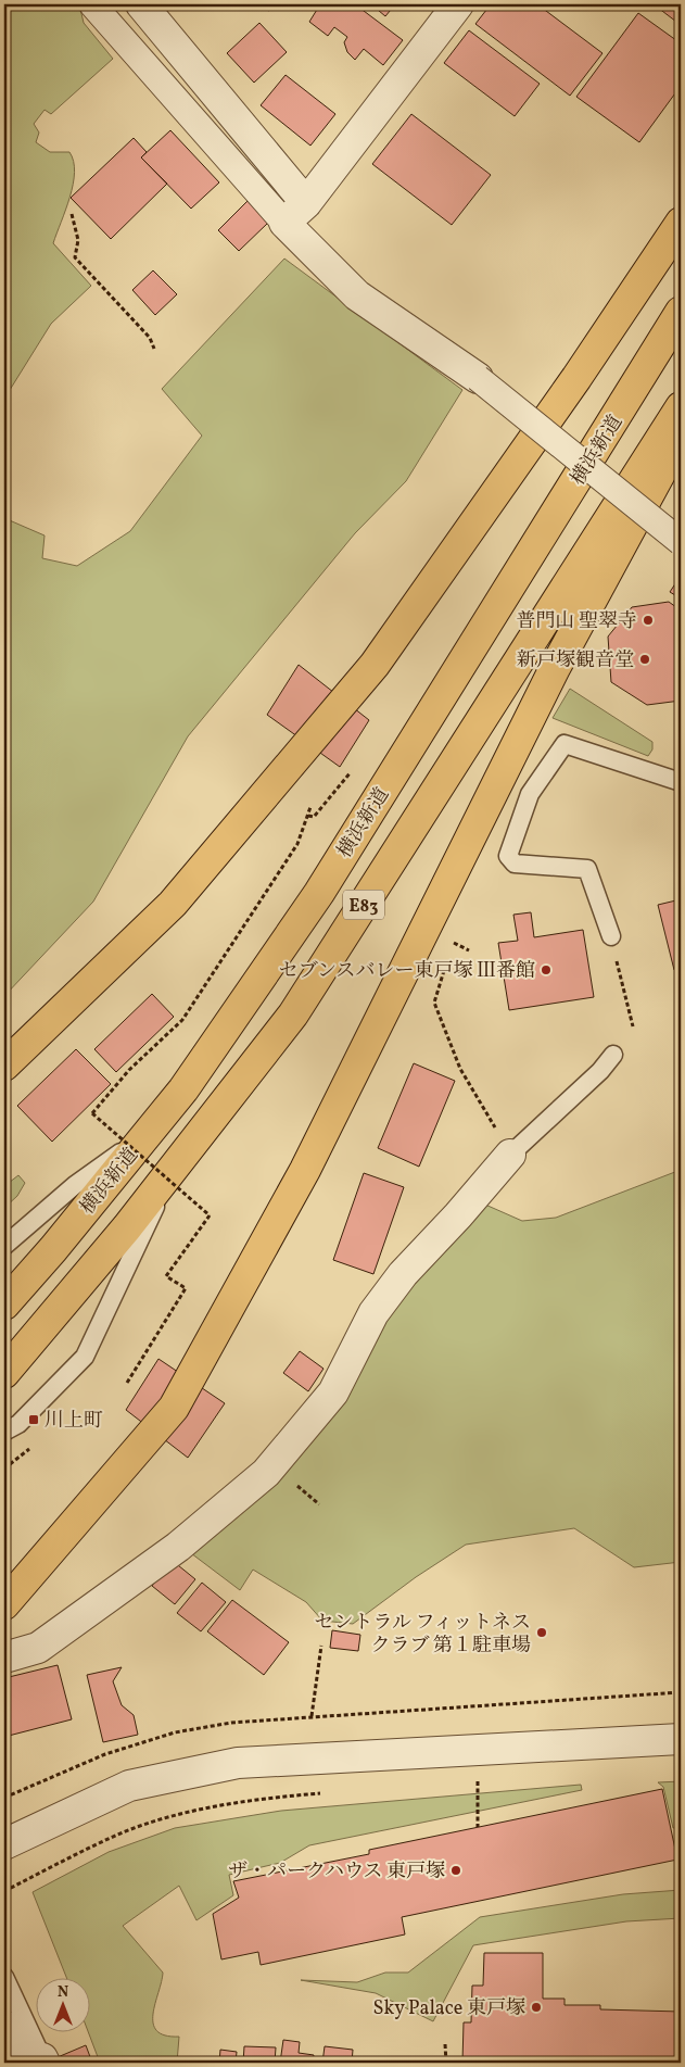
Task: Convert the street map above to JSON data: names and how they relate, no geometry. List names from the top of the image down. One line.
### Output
{"streets":{"highway":["横浜新道","E83"]},"places":{"other":["普門山 聖翠寺","新戸塚観音堂","セブンスバレー東戸塚 Ⅲ番館","セントラル フィットネス クラブ 第１駐車場","ザ・パークハウス 東戸塚","Sky Palace 東戸塚"],"transit":["川上町"]},"north":"top"}
